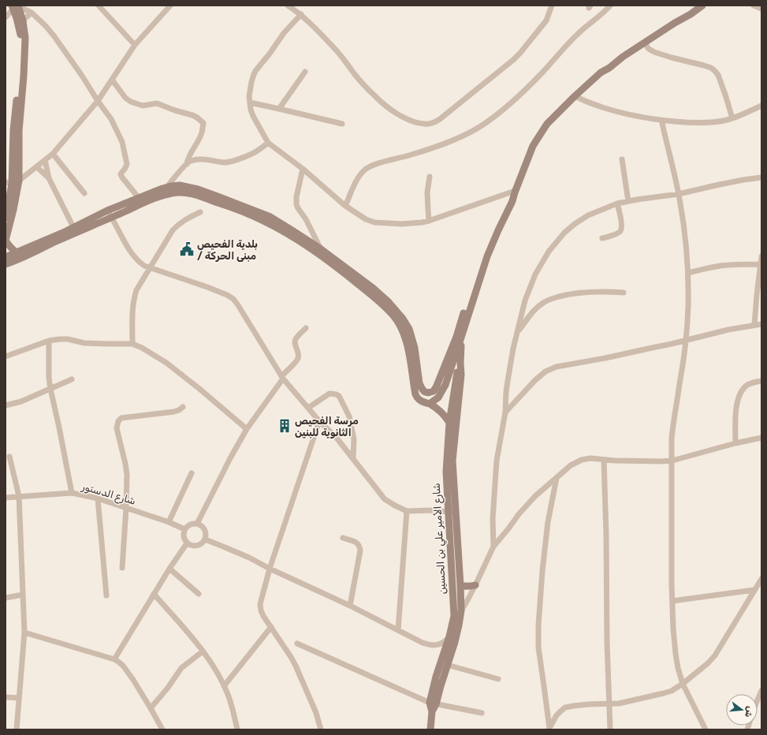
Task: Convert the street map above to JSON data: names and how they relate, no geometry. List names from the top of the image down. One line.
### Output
{"streets":{"street":["شارع الدستور","شارع الأمير علي بن الحسين"]},"places":{"public building":["بلدية الفحيص / مبنى الحركة"],"building":["مرسة الفحيص الثانوية للبنين"]},"north":"right"}
